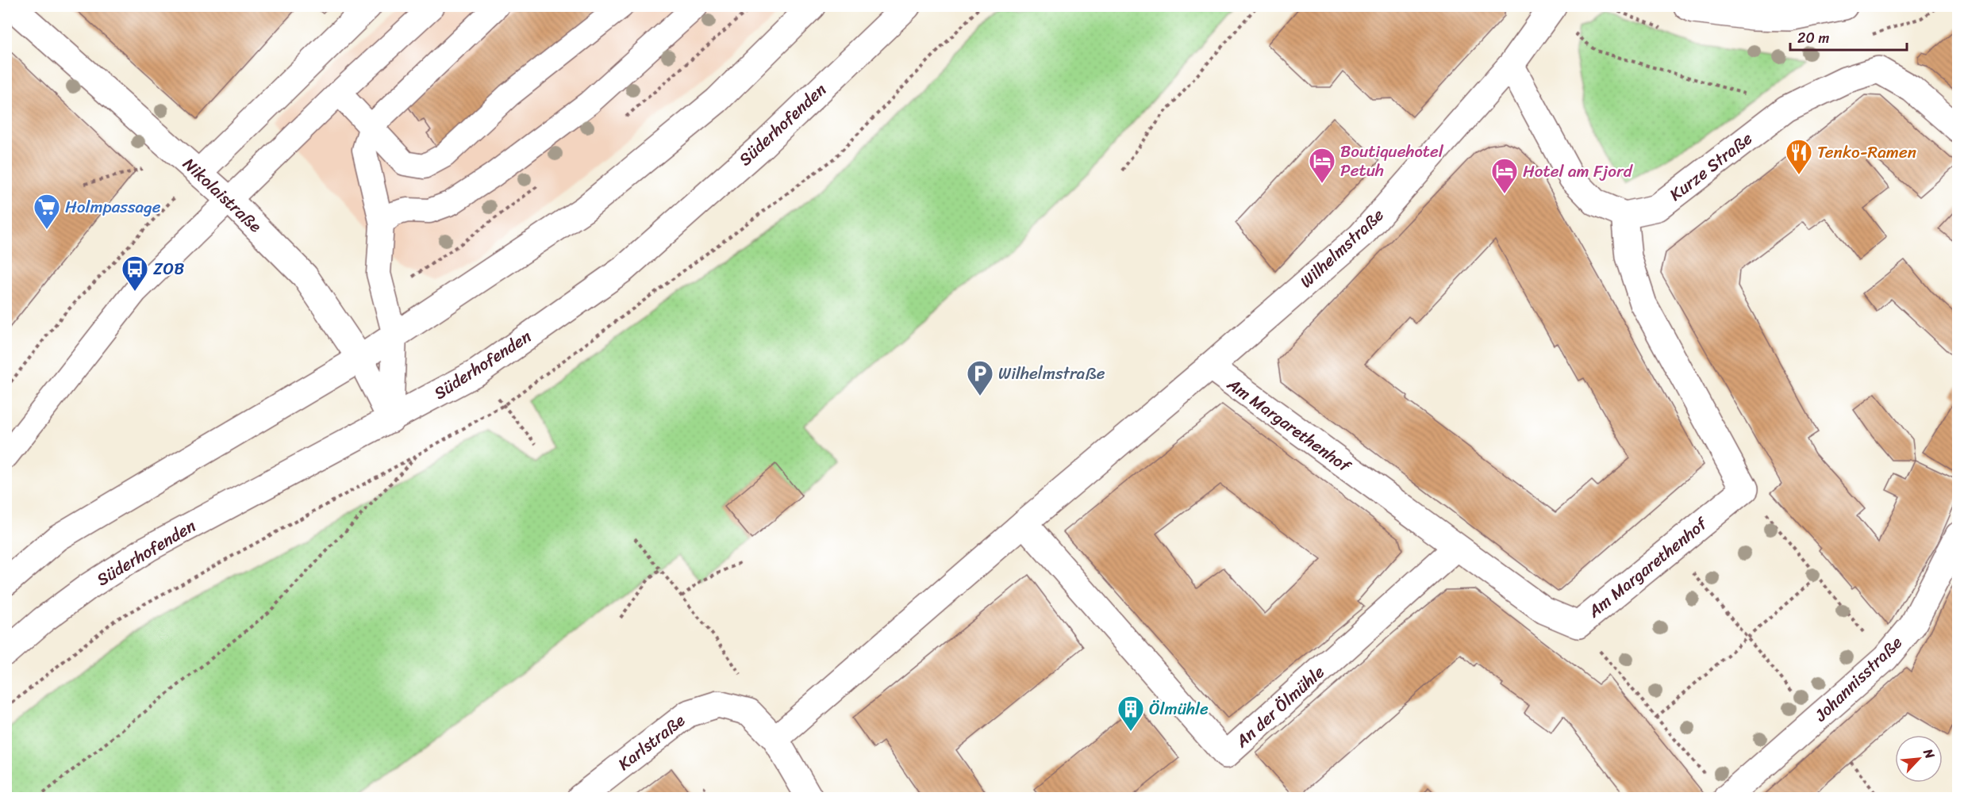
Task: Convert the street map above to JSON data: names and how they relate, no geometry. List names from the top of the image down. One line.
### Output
{"streets":{"street":["Süderhofenden","Kurze Straße","Nikolaistraße","Wilhelmstraße","Am Margarethenhof","Johannisstraße","An der Ölmühle","Karlstraße"]},"crossings":[["Süderhofenden","Nikolaistraße"],["Wilhelmstraße","Am Margarethenhof"],["Wilhelmstraße","An der Ölmühle"],["Am Margarethenhof","An der Ölmühle"]],"places":{"restaurant":["Tenko-Ramen"],"hotel":["Boutiquehotel Petuh","Hotel am Fjord"],"supermarket":["Holmpassage"],"bus stop":["ZOB"],"parking":["Wilhelmstraße"],"building":["Ölmühle"]},"scale_bar":"20 m","north":"top right"}
